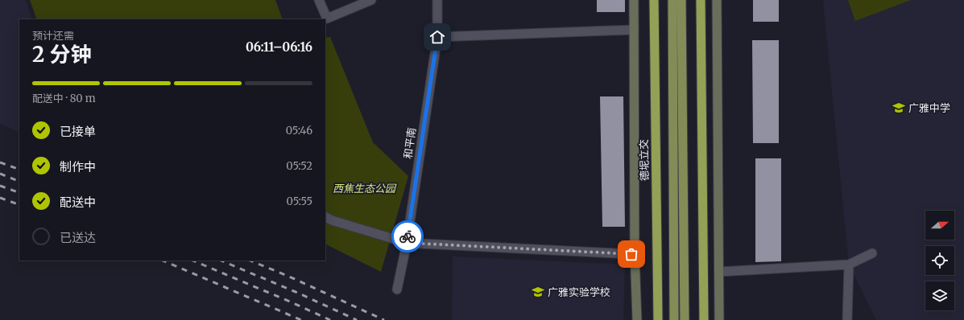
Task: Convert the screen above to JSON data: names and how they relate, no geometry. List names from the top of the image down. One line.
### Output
{"streets":{"highway":["德坭立交"],"street":["和平南"]},"parks":["西焦生态公园"],"places":{"school or university":["广雅中学","广雅实验学校"]},"north":"right","page":{"heading":["2 分钟","预计还需","06:11–06:16"],"bar":"配送中 · 80 m","list":[["已接单","05:46"],["制作中","05:52"],["配送中","05:55"],"已送达"]}}
